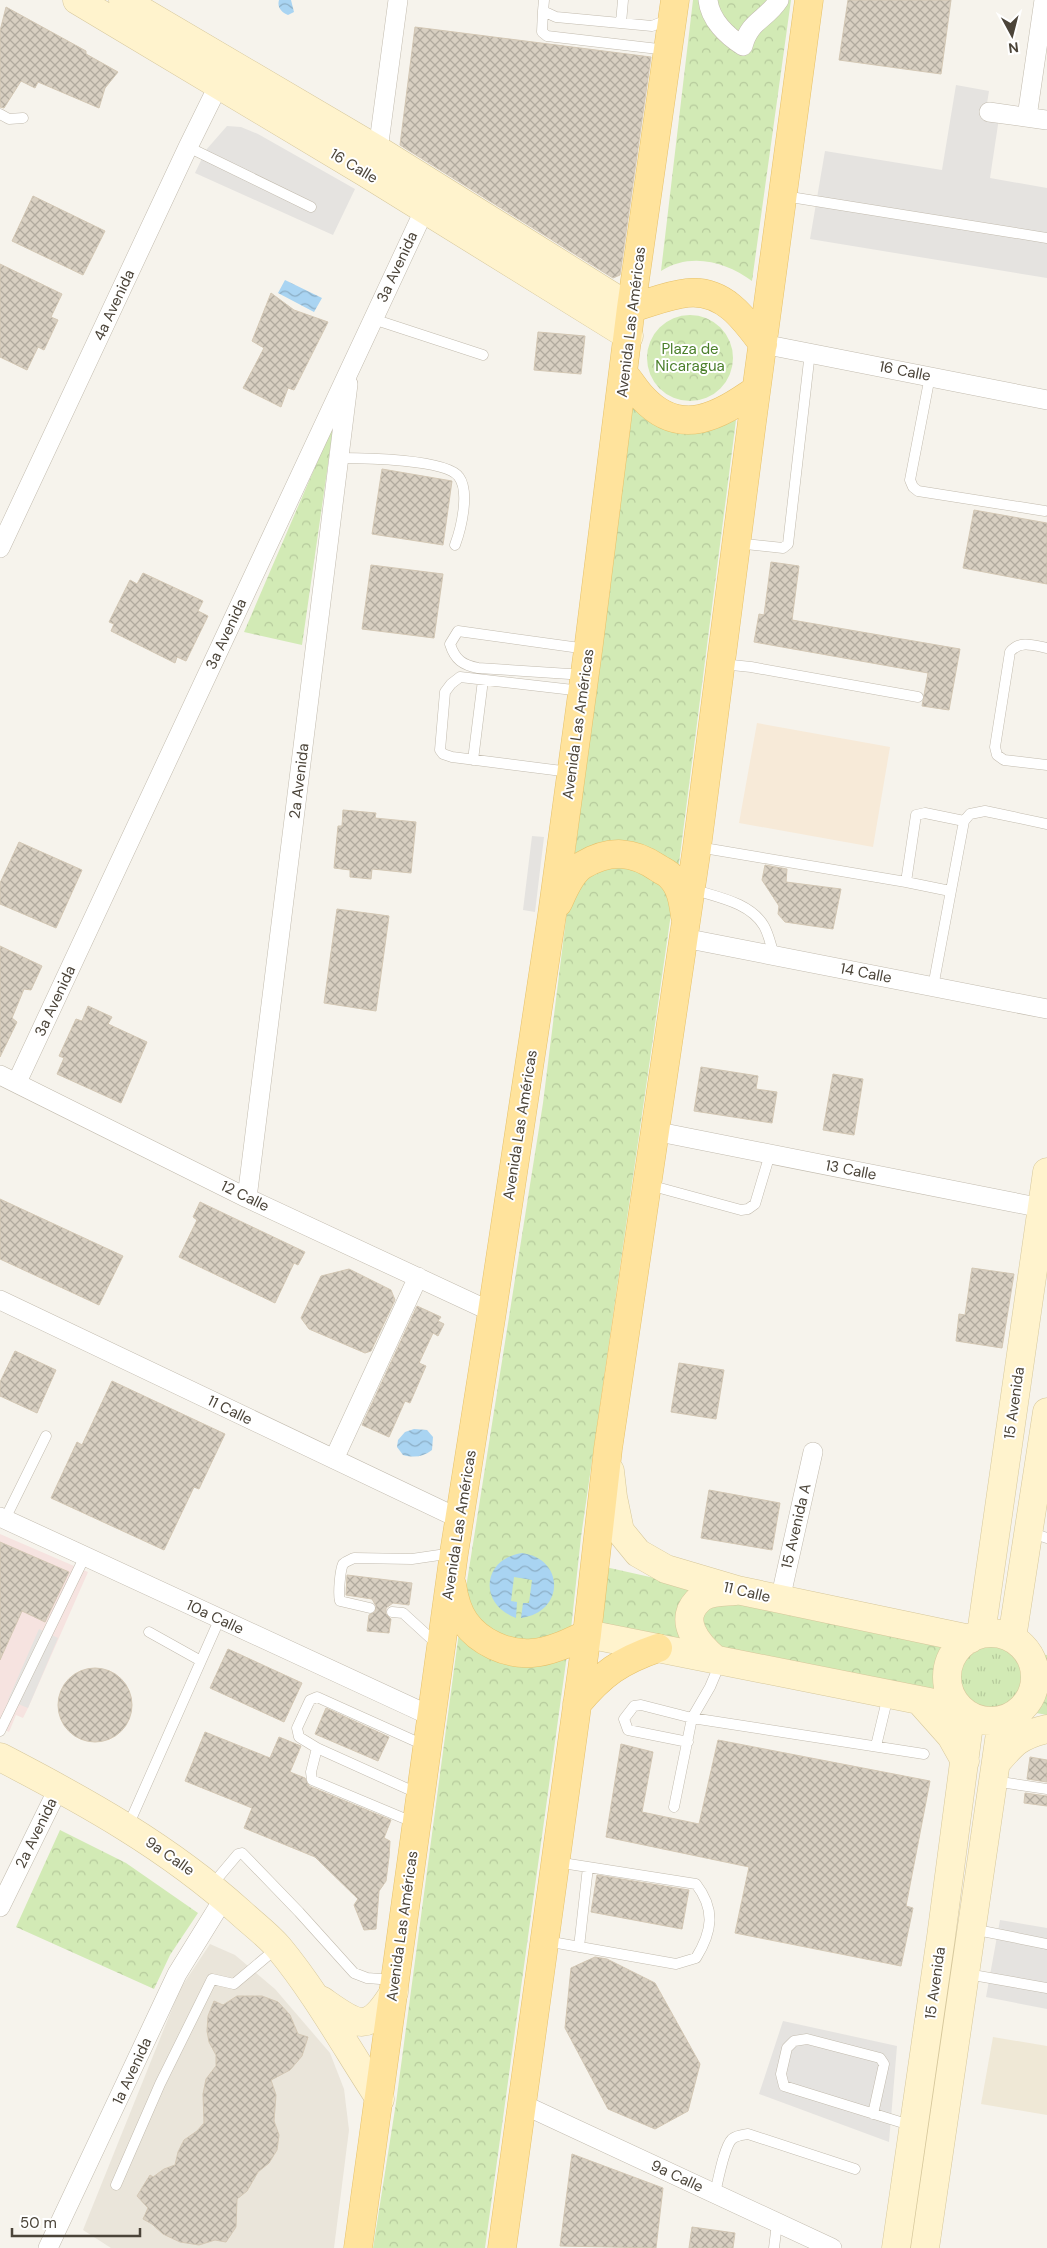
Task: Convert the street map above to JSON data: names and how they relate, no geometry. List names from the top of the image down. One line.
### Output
{"streets":{"main road":["Avenida Las Américas"],"street":["16 Calle","3a Avenida","4a Avenida","2a Avenida","14 Calle","13 Calle","12 Calle","15 Avenida","11 Calle","15 Avenida A","10a Calle","9a Calle","1a Avenida"]},"crossings":[["16 Calle","3a Avenida"],["16 Calle","4a Avenida"],["16 Calle","Avenida Las Américas"],["3a Avenida","2a Avenida"],["3a Avenida","12 Calle"],["Avenida Las Américas","12 Calle"],["Avenida Las Américas","11 Calle"],["Avenida Las Américas","10a Calle"],["Avenida Las Américas","9a Calle"],["2a Avenida","12 Calle"],["2a Avenida","9a Calle"],["13 Calle","15 Avenida"],["15 Avenida","11 Calle"],["11 Calle","15 Avenida A"],["9a Calle","1a Avenida"]],"parks":["Plaza de Nicaragua"],"scale_bar":"50 m","north":"bottom"}
